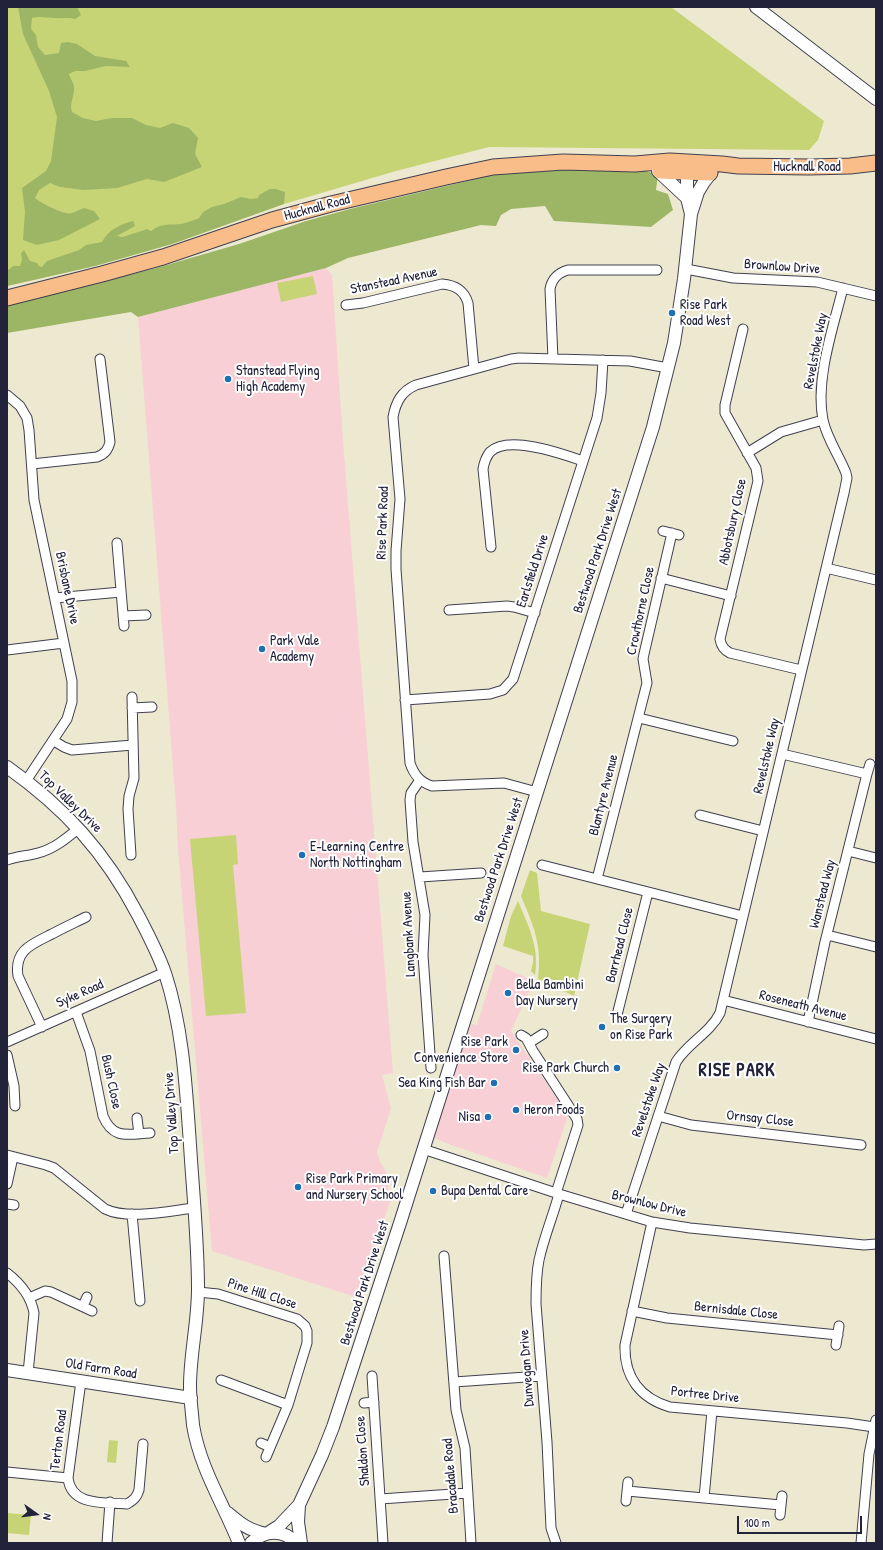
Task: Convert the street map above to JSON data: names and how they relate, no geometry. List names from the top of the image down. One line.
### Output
{"streets":{"main road":["Hucknall Road"],"street":["Brownlow Drive","Stanstead Avenue","Revelstoke Way","Abbotsbury Close","Rise Park Road","Bestwood Park Drive West","Earlsfield Drive","Brisbane Drive","Crowthorne Close","Blantyre Avenue","Top Valley Drive","Wanstead Way","Langbank Avenue","Barrhead Close","Syke Road","Roseneath Avenue","Bush Close","Ornsay Close","Pine Hill Close","Bernisdale Close","Dunvegan Drive","Old Farm Road","Portree Drive","Terton Road","Shaldon Close","Bracadale Road"]},"crossings":[["Brownlow Drive","Revelstoke Way"],["Brownlow Drive","Bestwood Park Drive West"],["Brownlow Drive","Dunvegan Drive"],["Brownlow Drive","Portree Drive"],["Stanstead Avenue","Rise Park Road"],["Revelstoke Way","Abbotsbury Close"],["Revelstoke Way","Roseneath Avenue"],["Revelstoke Way","Ornsay Close"],["Rise Park Road","Bestwood Park Drive West"],["Rise Park Road","Earlsfield Drive"],["Rise Park Road","Langbank Avenue"],["Bestwood Park Drive West","Top Valley Drive"],["Brisbane Drive","Top Valley Drive"],["Crowthorne Close","Blantyre Avenue"],["Top Valley Drive","Syke Road"],["Top Valley Drive","Pine Hill Close"],["Top Valley Drive","Old Farm Road"],["Wanstead Way","Roseneath Avenue"],["Syke Road","Bush Close"],["Bernisdale Close","Portree Drive"],["Old Farm Road","Terton Road"],["Shaldon Close","Bracadale Road"]],"districts":["RISE PARK"],"places":["Rise Park Road West","Stanstead Flying High Academy","Park Vale Academy","E-Learning Centre North Nottingham","Bella Bambini Day Nursery","The Surgery on Rise Park","Rise Park Convenience Store","Rise Park Church","Sea King Fish Bar","Heron Foods","Nisa","Rise Park Primary and Nursery School","Bupa Dental Care"],"scale_bar":"100 m","north":"right"}
